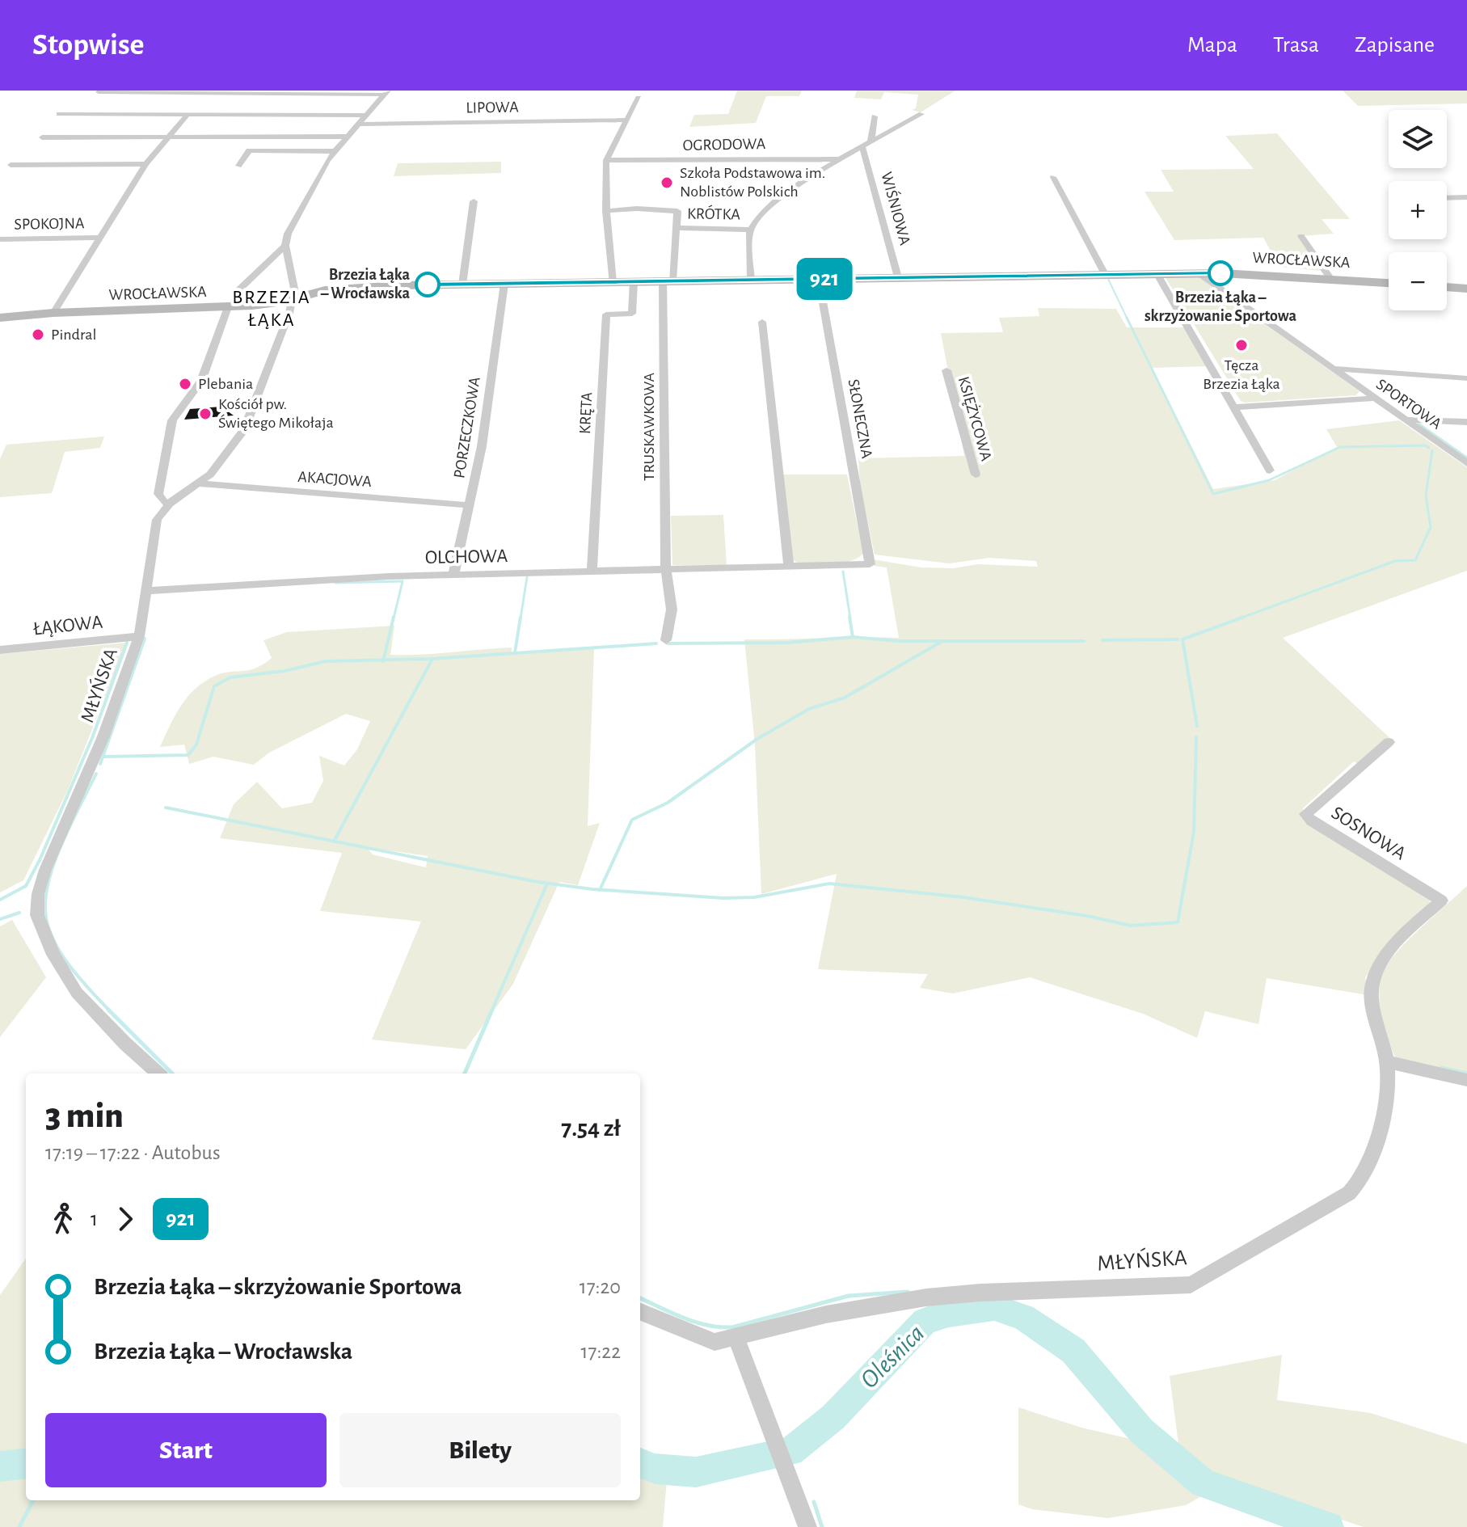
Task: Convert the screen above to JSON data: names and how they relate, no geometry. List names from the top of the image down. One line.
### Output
{"streets":{"street":["LIPOWA","OGRODOWA","WIŚNIOWA","KRÓTKA","SPOKOJNA","WROCŁAWSKA","SPORTOWA","KRĘTA","SŁONECZNA","KSIĘŻYCOWA","TRUSKAWKOWA","PORZECZKOWA","AKACJOWA","OLCHOWA","ŁĄKOWA","MŁYŃSKA","SOSNOWA"]},"crossings":[["WIŚNIOWA","WROCŁAWSKA"],["KRÓTKA","WROCŁAWSKA"],["KRÓTKA","TRUSKAWKOWA"],["SPOKOJNA","WROCŁAWSKA"],["WROCŁAWSKA","SPORTOWA"],["WROCŁAWSKA","KRĘTA"],["WROCŁAWSKA","SŁONECZNA"],["WROCŁAWSKA","TRUSKAWKOWA"],["WROCŁAWSKA","PORZECZKOWA"],["WROCŁAWSKA","MŁYŃSKA"],["KRĘTA","OLCHOWA"],["SŁONECZNA","OLCHOWA"],["TRUSKAWKOWA","OLCHOWA"],["PORZECZKOWA","AKACJOWA"],["PORZECZKOWA","OLCHOWA"],["AKACJOWA","MŁYŃSKA"],["OLCHOWA","MŁYŃSKA"],["ŁĄKOWA","MŁYŃSKA"],["MŁYŃSKA","SOSNOWA"]],"districts":["BRZEZIA ŁĄKA"],"water":["Oleśnica"],"places":["Szkoła Podstawowa im. Noblistów Polskich","Brzezia Łąka – skrzyżowanie Sportowa","Brzezia Łąka – Wrocławska","Pindral","Tęcza Brzezia Łąka","Plebania","Kościół pw. Świętego Mikołaja"],"lines":["bus line 921"],"page":{"header":"Stopwise","nav":["Mapa","Trasa","Zapisane"],"on_map":"921","map_buttons":["+","−"],"heading":["3 min","17:19 – 17:22 · Autobus","7.54 zł"],"legs":["1","921"],"list":[{"name":"Brzezia Łąka – skrzyżowanie Sportowa","value":"17:20"},{"name":"Brzezia Łąka – Wrocławska","value":"17:22"}],"buttons":["Start","Bilety"]}}
